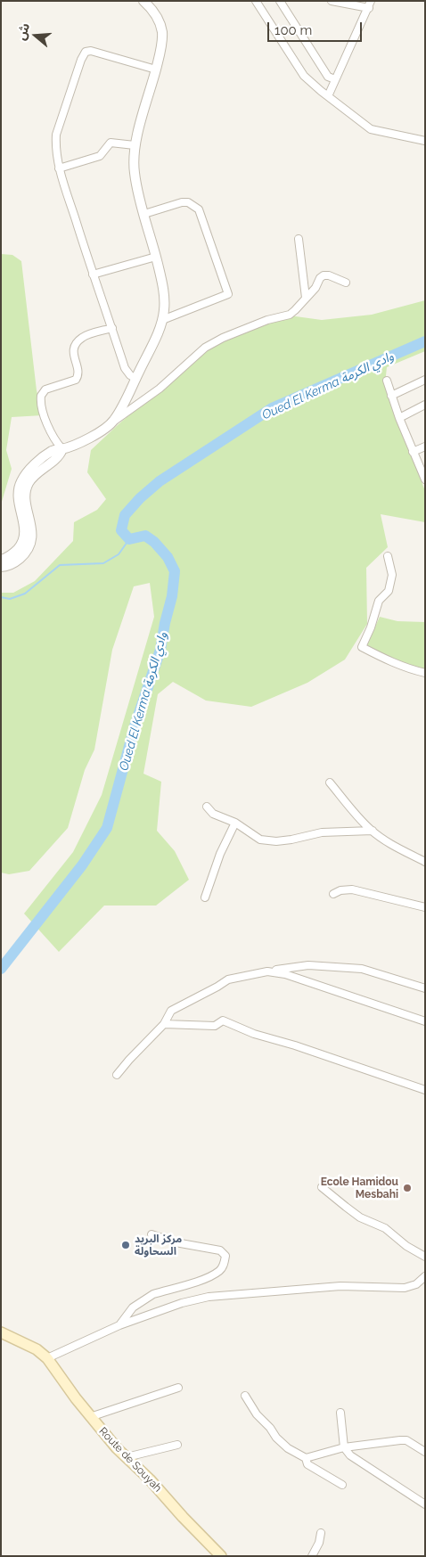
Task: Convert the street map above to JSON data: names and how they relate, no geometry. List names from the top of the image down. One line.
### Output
{"streets":{"main road":["Route de Souyah"]},"water":["Oued El Kerma وادي الكرمة"],"places":["Ecole Hamidou Mesbahi","مركز البريد السحاولة"],"scale_bar":"100 m","north":"left"}
